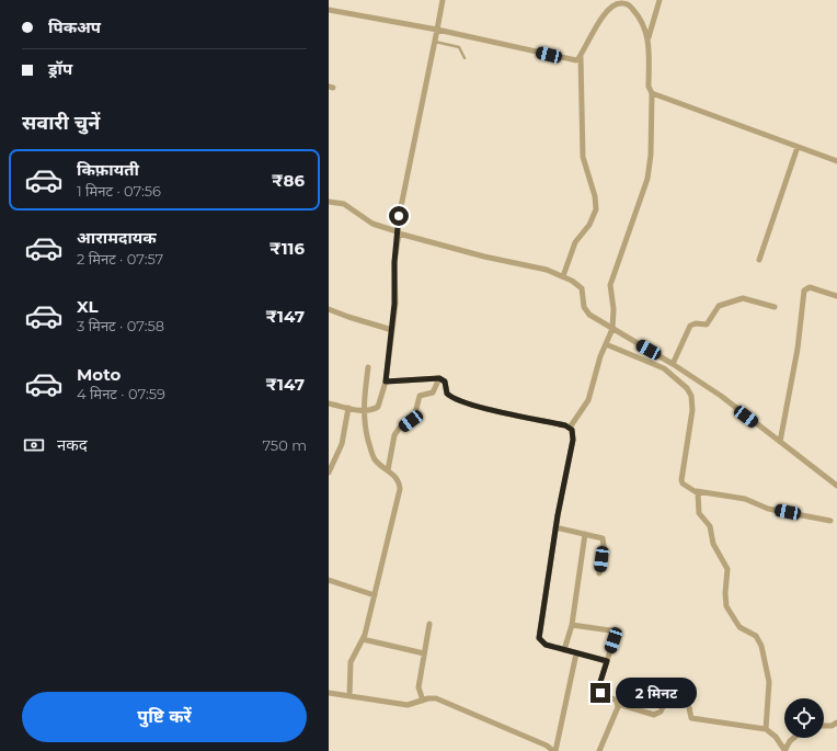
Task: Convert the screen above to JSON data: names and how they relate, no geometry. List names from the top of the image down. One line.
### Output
{"page":{"banner":["पिकअप","ड्रॉप"],"heading":"सवारी चुनें","list":[{"name":"किफ़ायती","note":"1 मिनट · 07:56","value":"₹86"},{"name":"आरामदायक","note":"2 मिनट · 07:57","value":"₹116"},{"name":"XL","note":"3 मिनट · 07:58","value":"₹147"},{"name":"Moto","note":"4 मिनट · 07:59","value":"₹147"}],"pay":["नकद","750 m"],"bubble":"2 मिनट","buttons":"पुष्टि करें"}}
